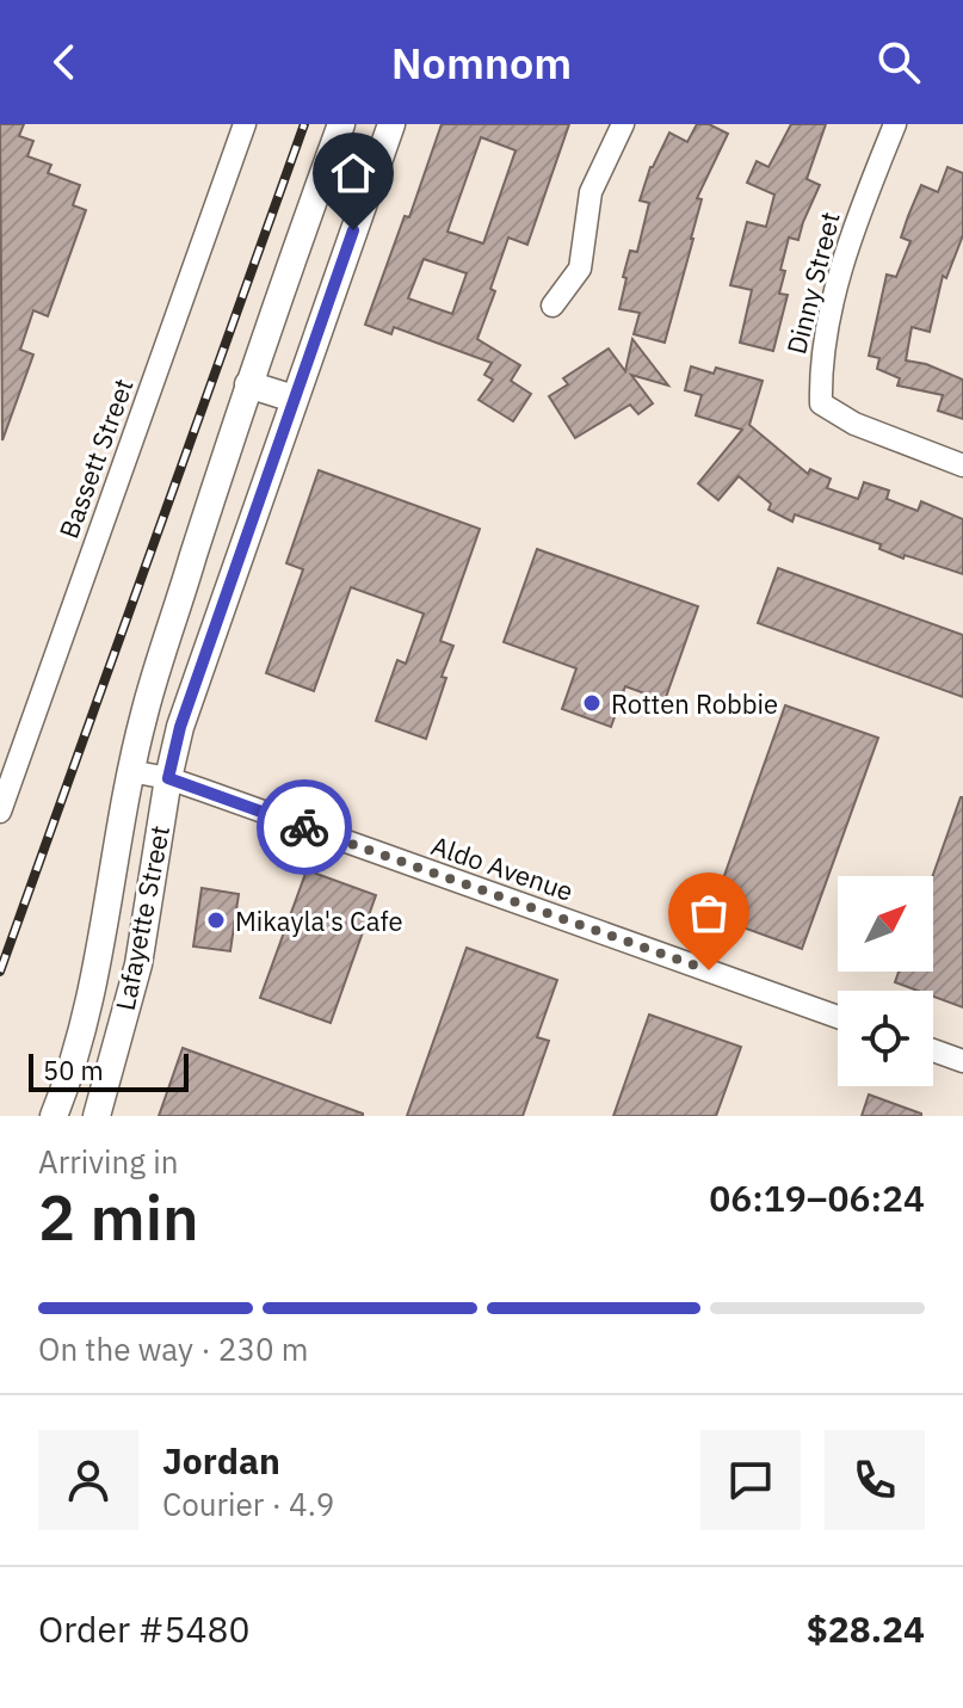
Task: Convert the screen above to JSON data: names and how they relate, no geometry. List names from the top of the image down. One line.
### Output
{"streets":{"main road":["Lafayette Street"],"street":["Dinny Street","Bassett Street","Aldo Avenue"]},"crossings":[["Aldo Avenue","Lafayette Street"]],"places":["Rotten Robbie","Mikayla's Cafe"],"scale_bar":"50 m","north":"top right","page":{"header":"Nomnom","scale":"50 m","heading":["2 min","Arriving in","06:19–06:24"],"panel":["Jordan","Courier · 4.9","Order #5480","$28.24"],"bar":"On the way · 230 m"}}
